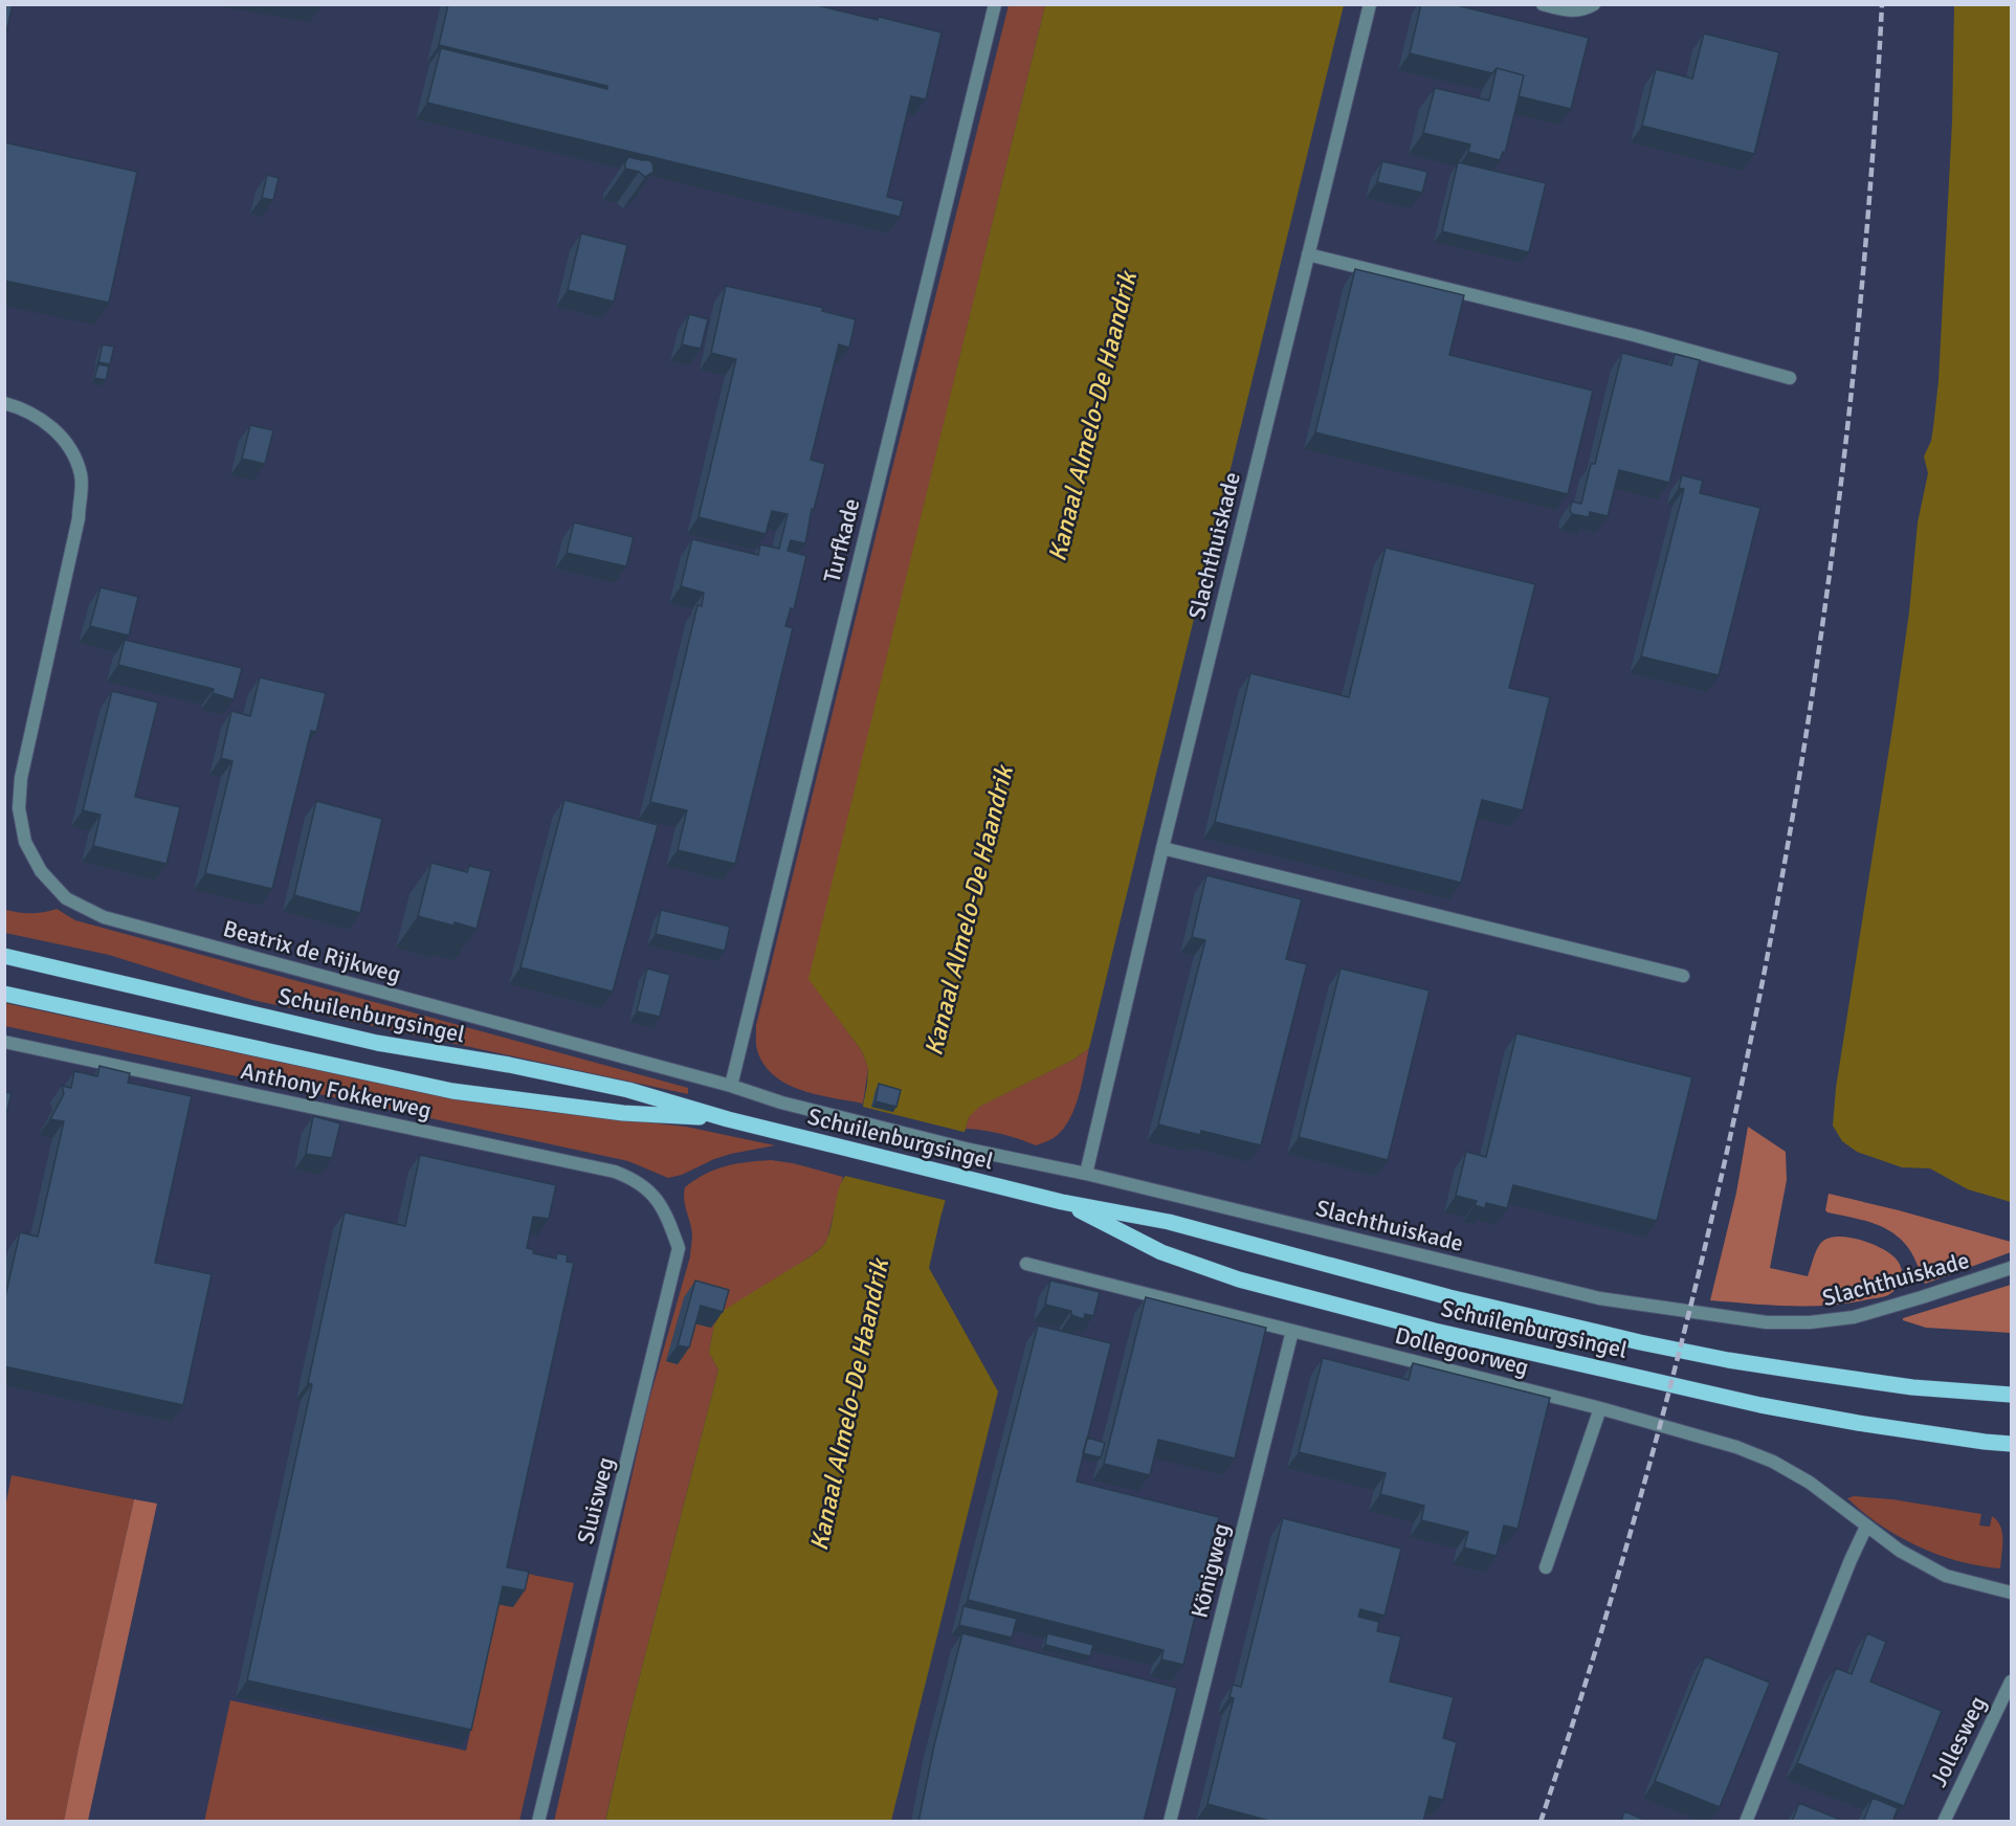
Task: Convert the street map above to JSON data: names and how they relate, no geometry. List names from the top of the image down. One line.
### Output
{"streets":{"main road":["Schuilenburgsingel"],"street":["Turfkade","Slachthuiskade","Beatrix de Rijkweg","Anthony Fokkerweg","Dollegoorweg","Sluisweg","Königweg","Jollesweg"]},"crossings":[["Turfkade","Beatrix de Rijkweg"],["Slachthuiskade","Beatrix de Rijkweg"],["Anthony Fokkerweg","Sluisweg"],["Dollegoorweg","Königweg"]],"water":["Kanaal Almelo-De Haandrik"]}
